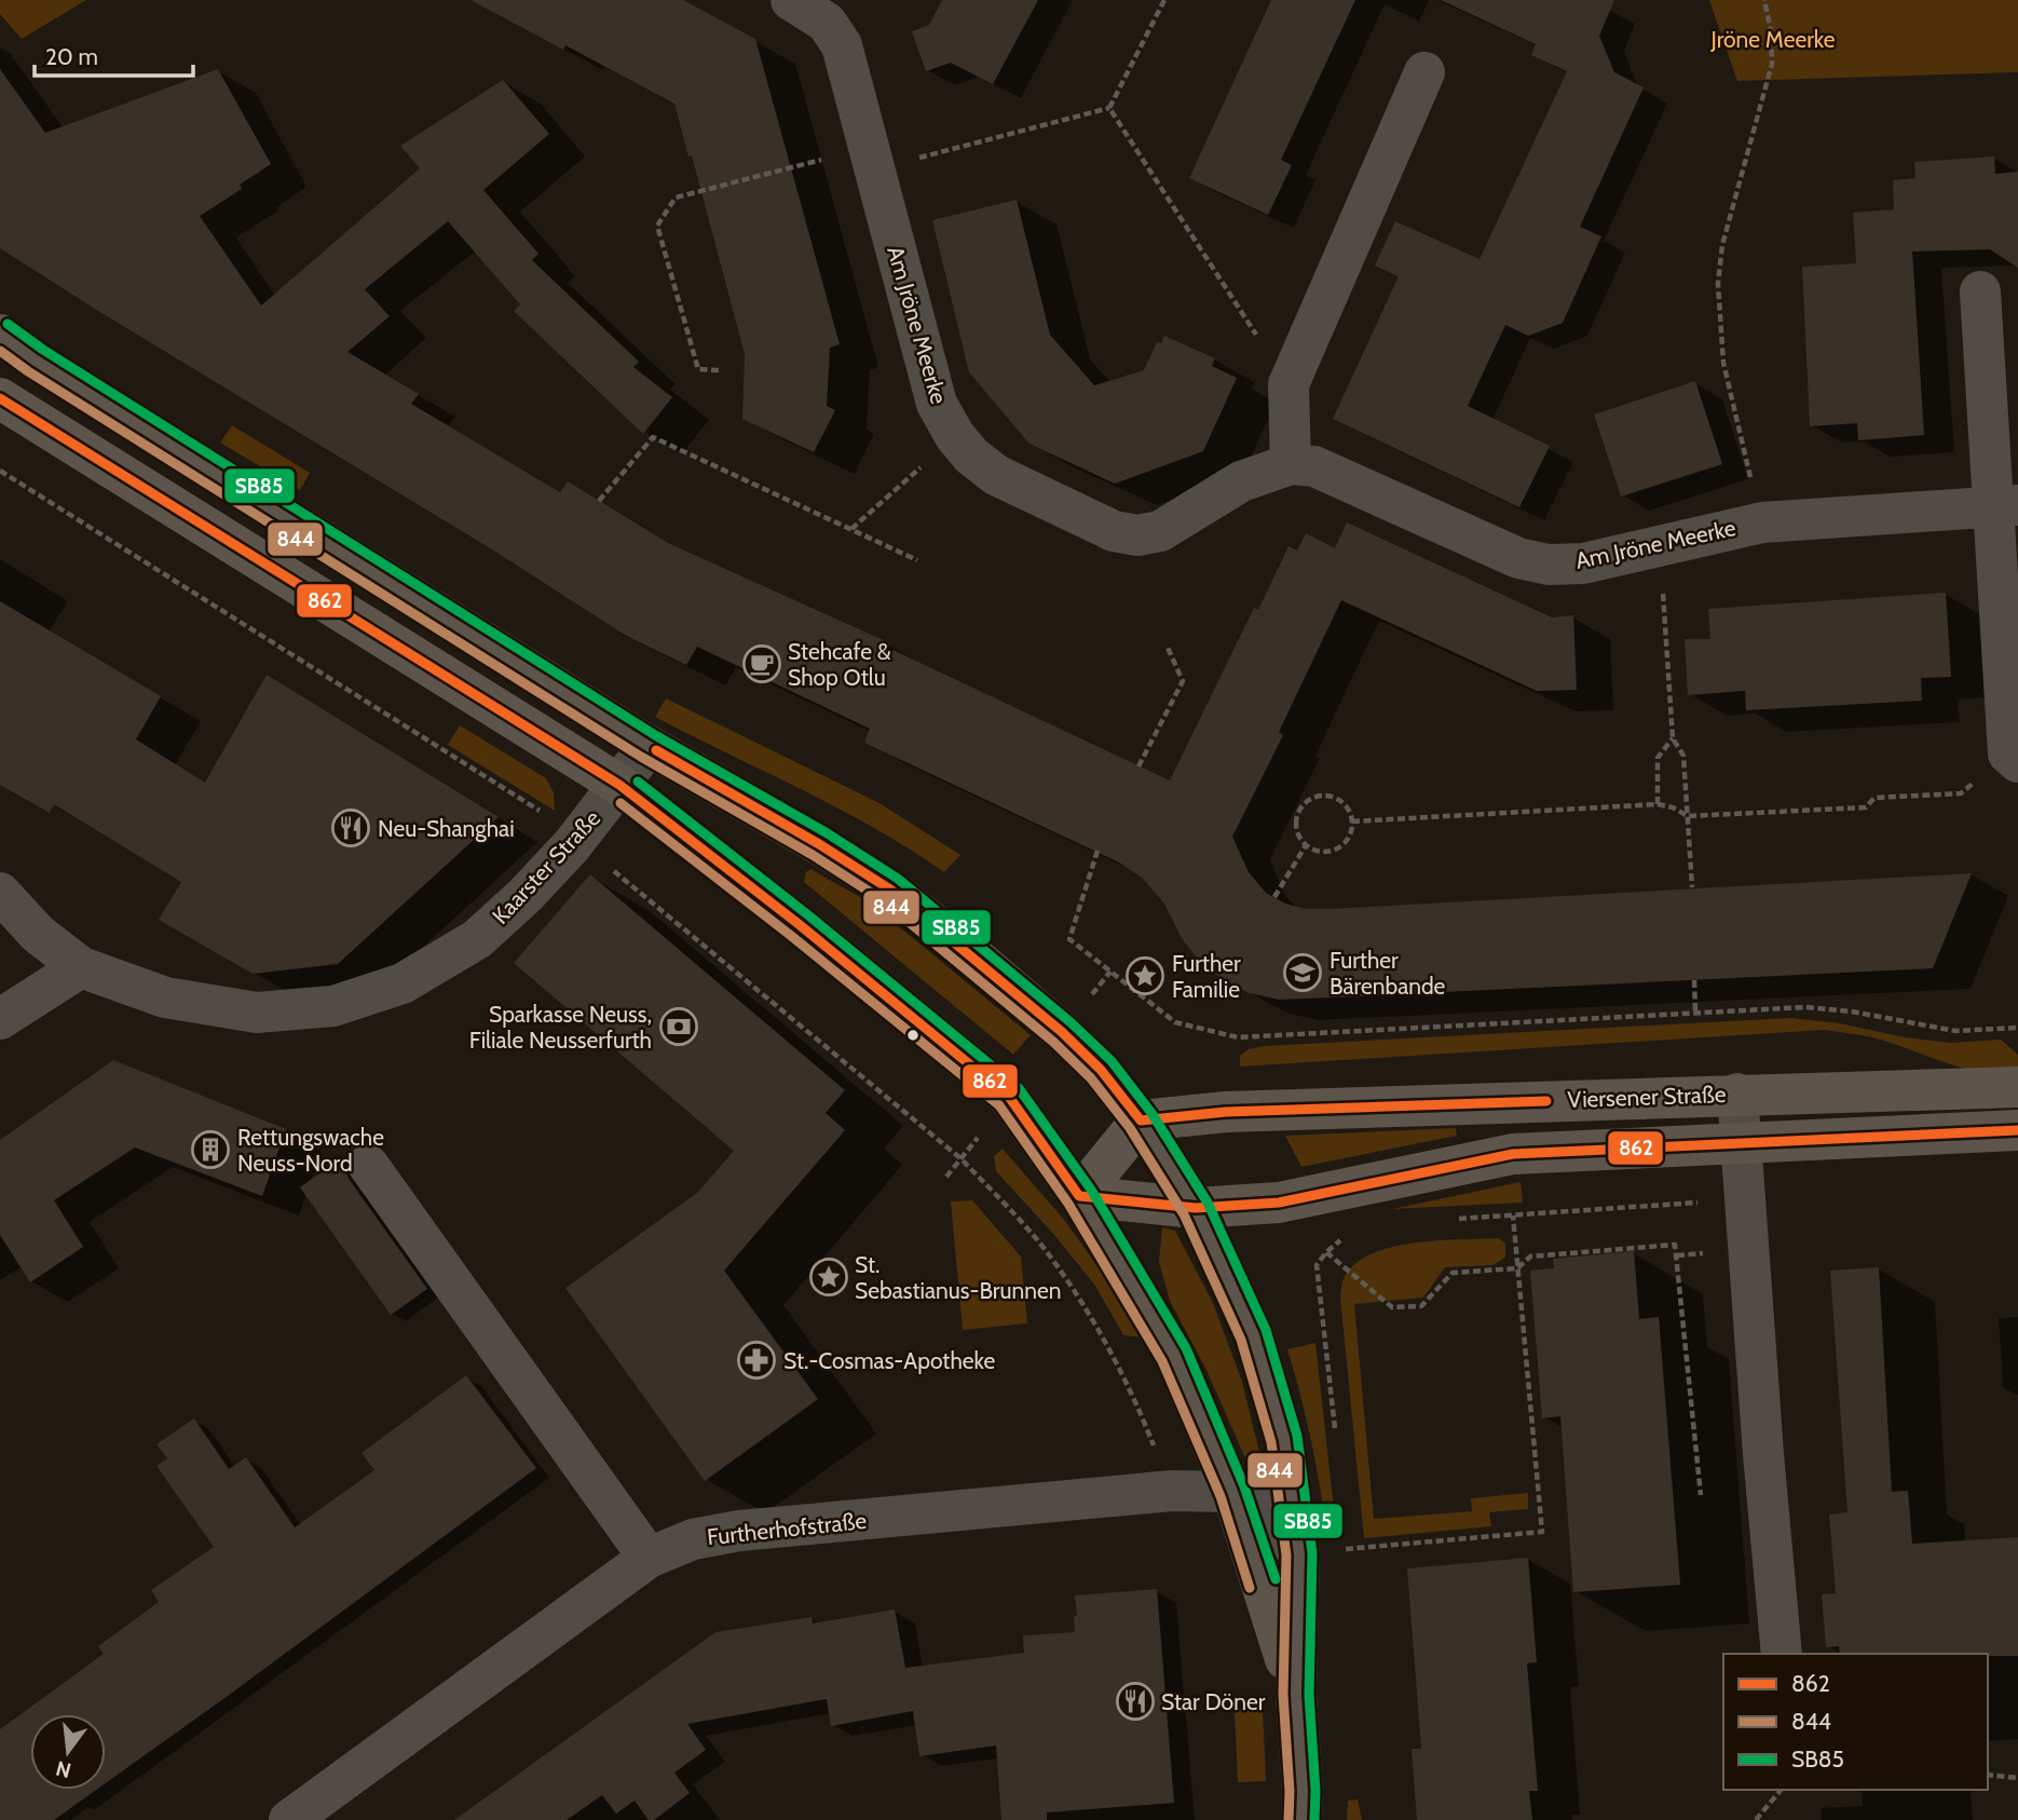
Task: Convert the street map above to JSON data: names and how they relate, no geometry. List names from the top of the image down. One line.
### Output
{"streets":{"main road":["Viersener Straße"],"street":["Am Jröne Meerke","Kaarster Straße","Furtherhofstraße"]},"parks":["Jröne Meerke"],"places":{"cafe":["Stehcafe & Shop Otlu"],"restaurant":["Neu-Shanghai","Star Döner"],"school or university":["Further Bärenbande"],"place":["Further Familie","St. Sebastianus-Brunnen"],"bank":["Sparkasse Neuss, Filiale Neusserfurth"],"building":["Rettungswache Neuss-Nord"],"pharmacy":["St.-Cosmas-Apotheke"]},"lines":["transit line SB85","transit line 844","transit line 862"],"legend":["862","844","SB85"],"scale_bar":"20 m","north":"bottom"}
